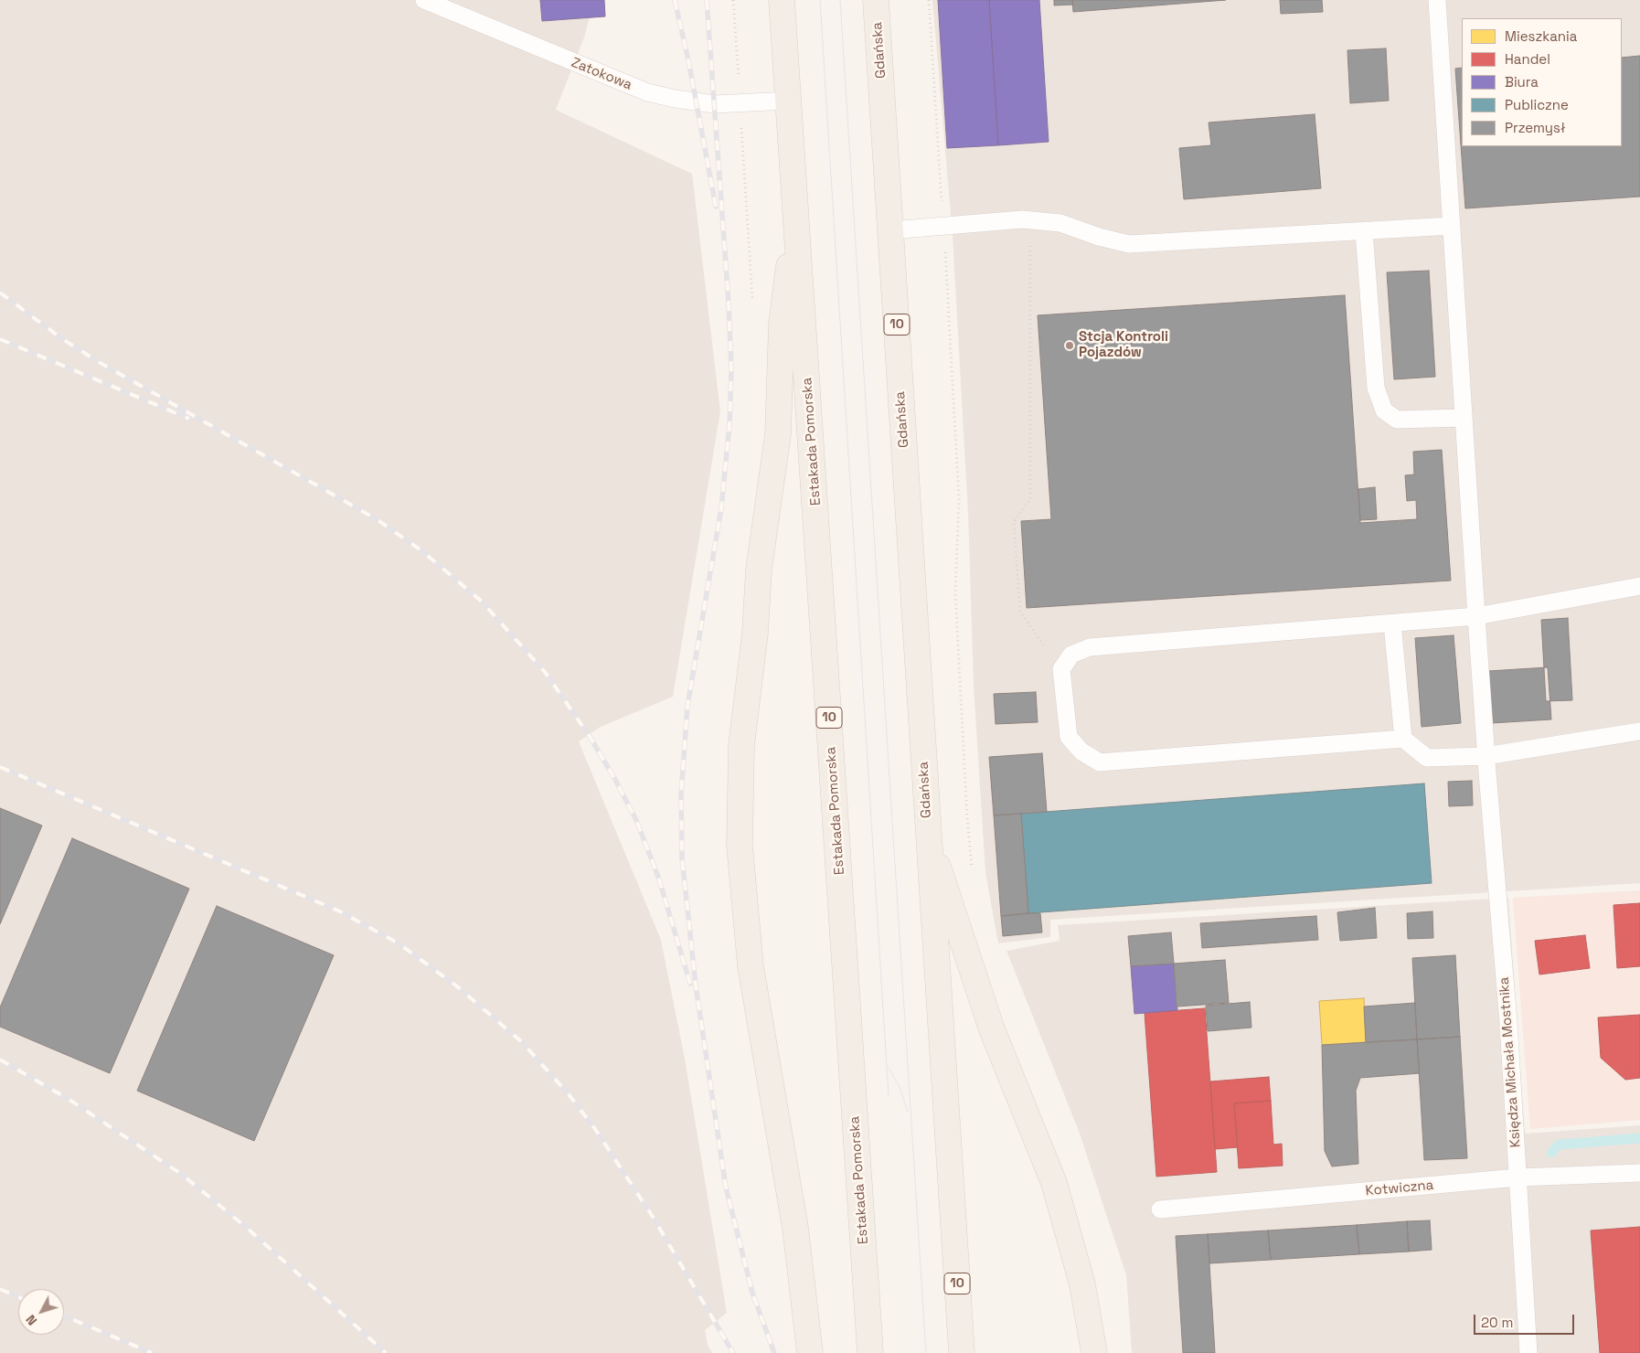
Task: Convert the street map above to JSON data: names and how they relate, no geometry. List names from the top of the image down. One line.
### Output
{"streets":{"main road":["Gdańska","10","Estakada Pomorska"],"lane":["Zatokowa","Księdza Michała Mostnika","Kotwiczna"]},"crossings":[["Gdańska","10"],["Zatokowa","10"],["10","Estakada Pomorska"],["Księdza Michała Mostnika","Kotwiczna"]],"places":["Stcja Kontroli Pojazdów"],"legend":["Mieszkania","Handel","Biura","Publiczne","Przemysł"],"scale_bar":"20 m","north":"bottom left"}
